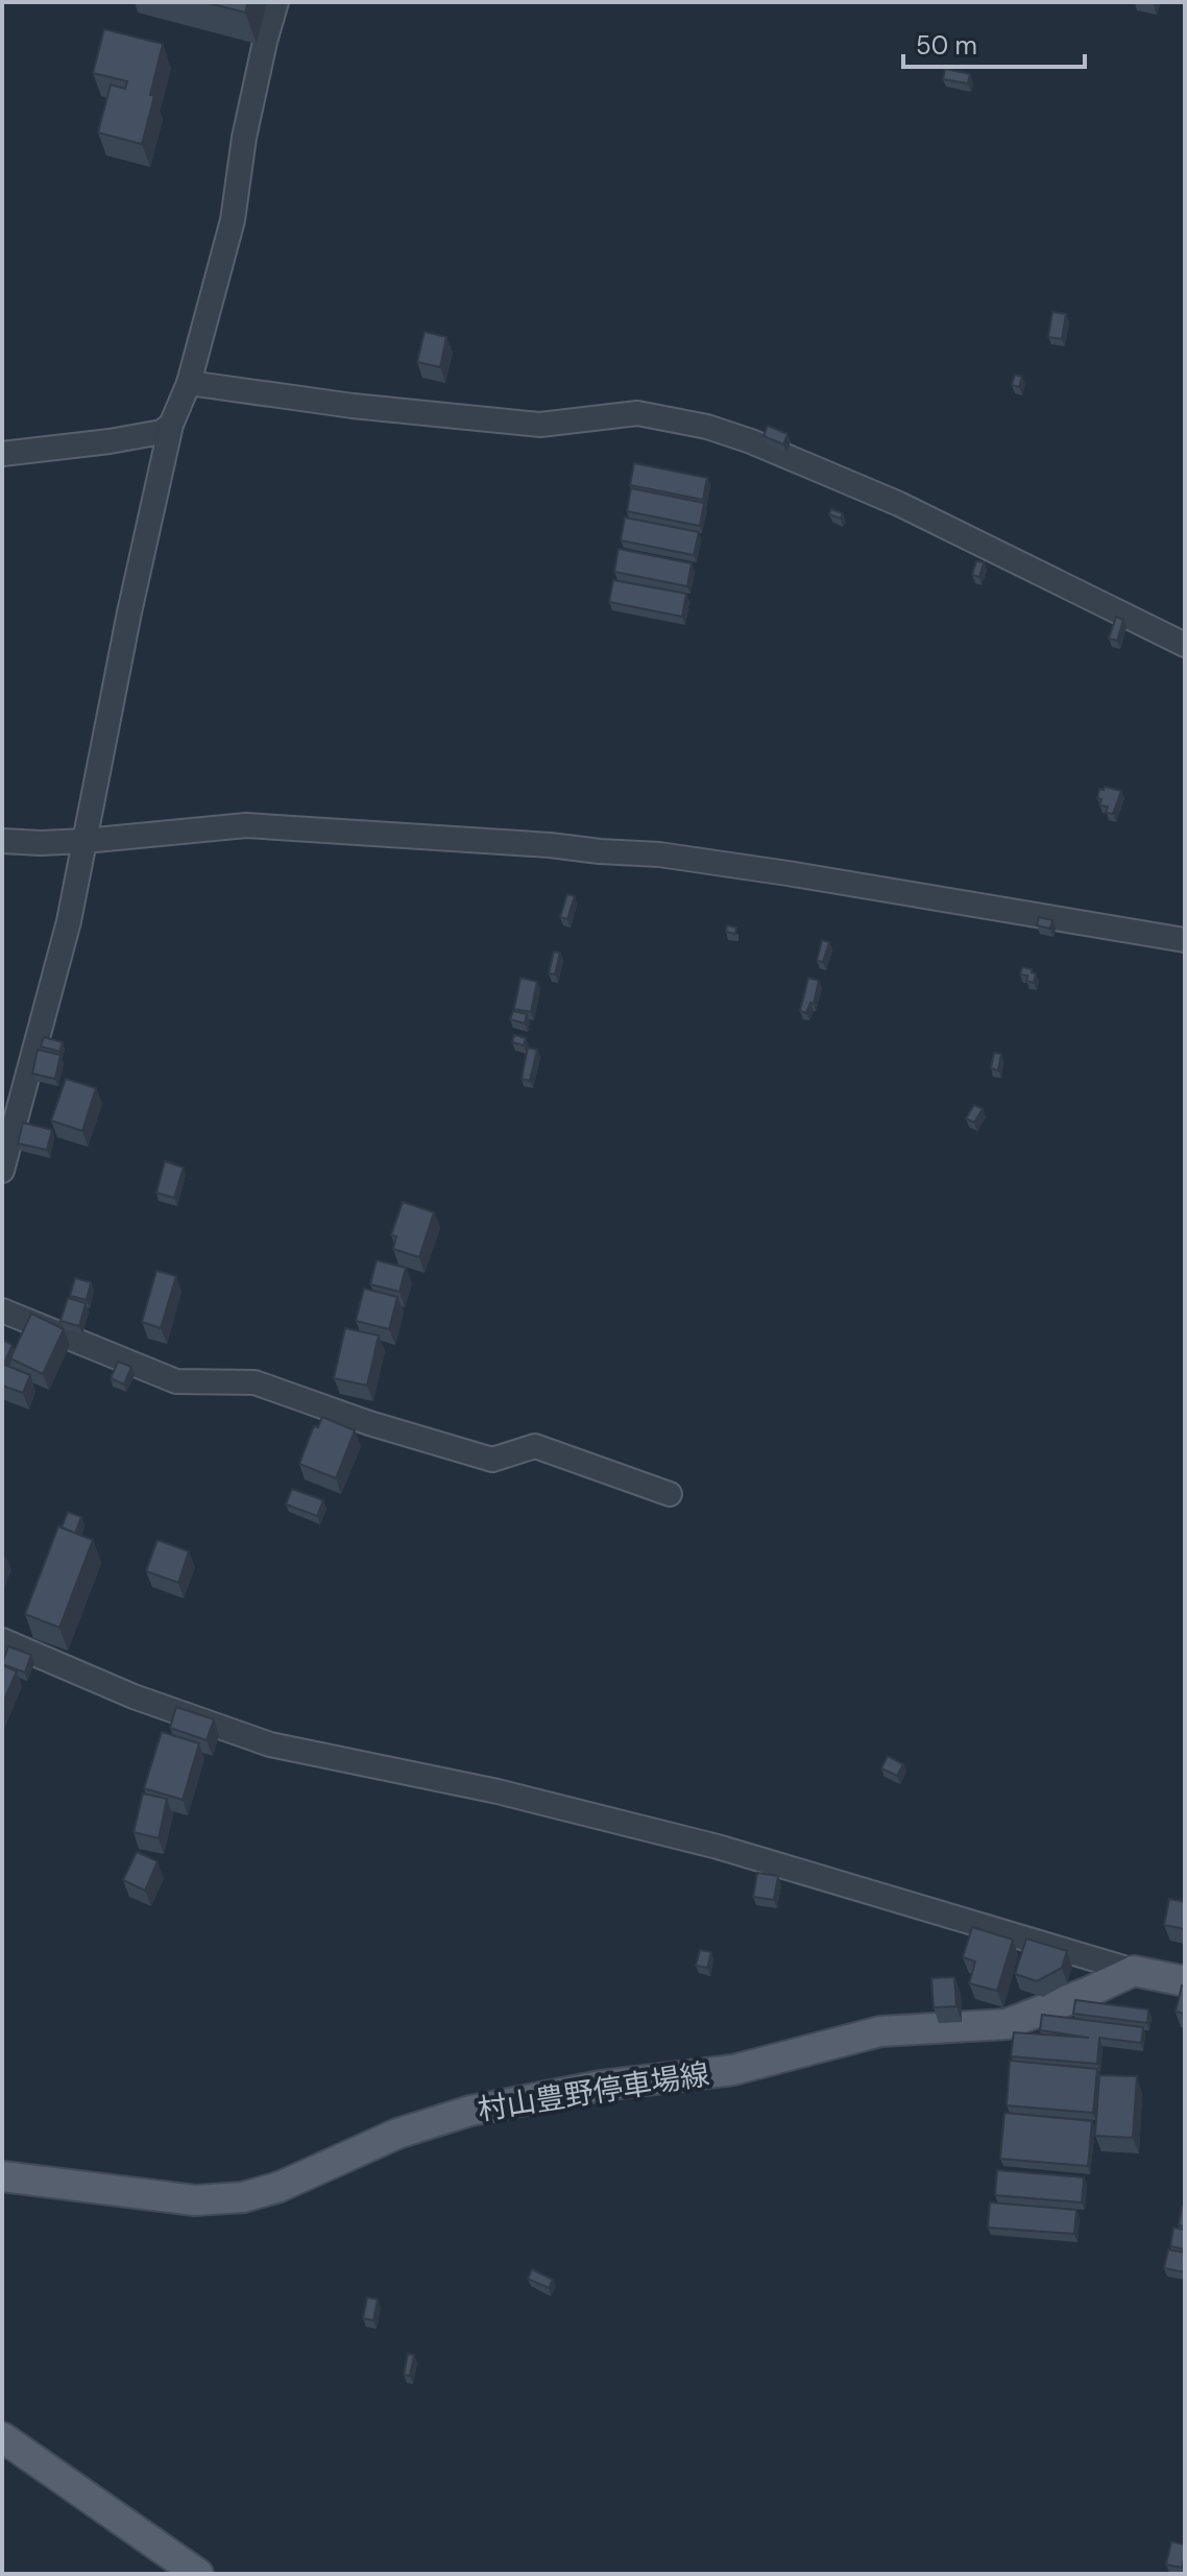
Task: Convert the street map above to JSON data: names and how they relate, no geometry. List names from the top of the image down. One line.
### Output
{"streets":{"main road":["村山豊野停車場線"]},"scale_bar":"50 m"}
